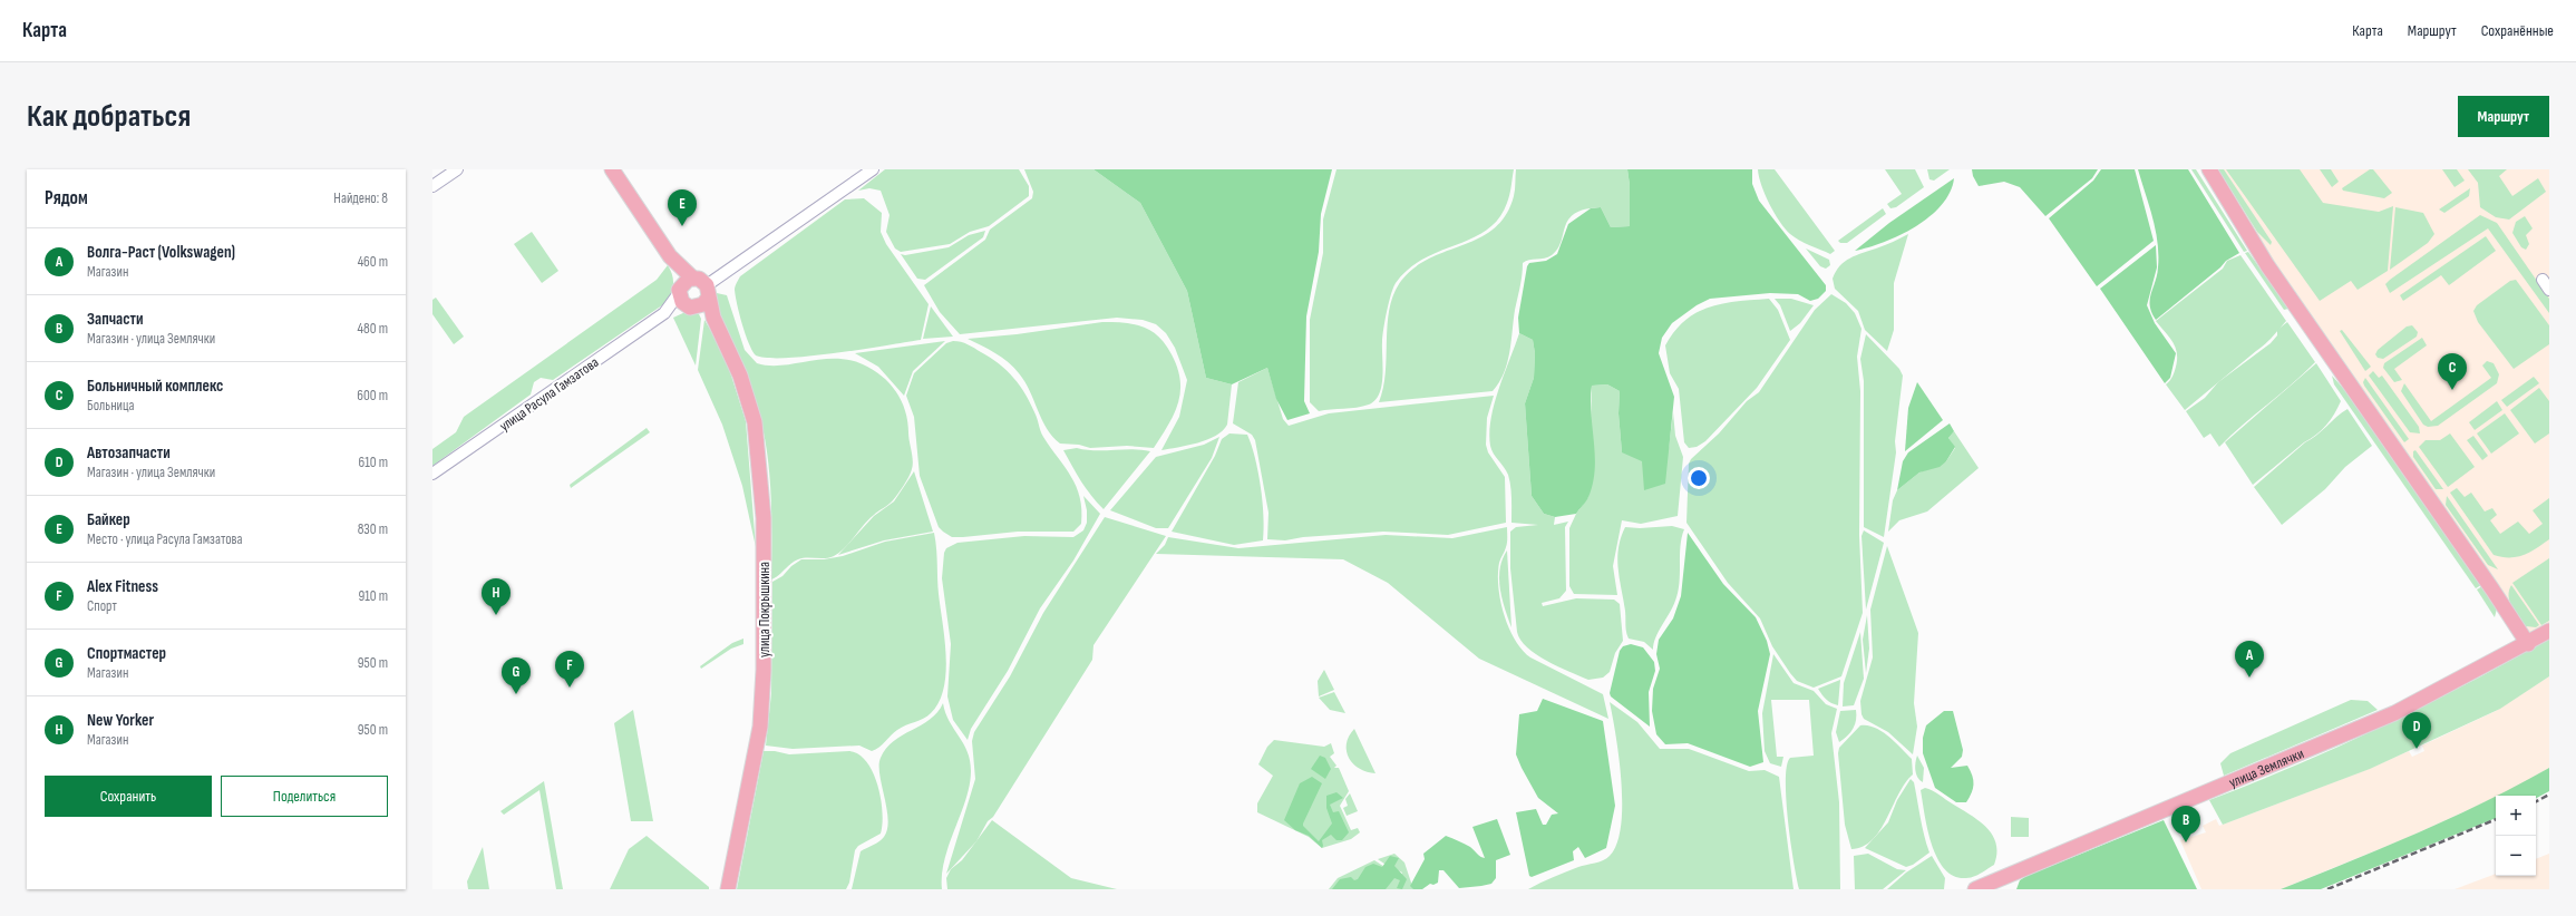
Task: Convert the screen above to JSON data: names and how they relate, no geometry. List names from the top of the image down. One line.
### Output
{"streets":{"main road":["улица Покрышкина","улица Землячки"],"street":["улица Расула Гамзатова"]},"crossings":[["улица Расула Гамзатова","улица Покрышкина"]],"page":{"header":"Карта","nav":["Карта","Маршрут","Сохранённые"],"buttons":["Маршрут",["Сохранить","Поделиться"]],"title":"Как добраться","heading":["Рядом","Найдено: 8"],"pins":["E","C","H","A","F","G","D","B"],"list":[{"mark":"A","name":"Волга-Раст (Volkswagen)","note":"Магазин","value":"460 m"},{"mark":"B","name":"Запчасти","note":"Магазин · улица Землячки","value":"480 m"},{"mark":"C","name":"Больничный комплекс","note":"Больница","value":"600 m"},{"mark":"D","name":"Автозапчасти","note":"Магазин · улица Землячки","value":"610 m"},{"mark":"E","name":"Байкер","note":"Место · улица Расула Гамзатова","value":"830 m"},{"mark":"F","name":"Alex Fitness","note":"Спорт","value":"910 m"},{"mark":"G","name":"Спортмастер","note":"Магазин","value":"950 m"},{"mark":"H","name":"New Yorker","note":"Магазин","value":"950 m"}],"map_buttons":["+","−"]}}
